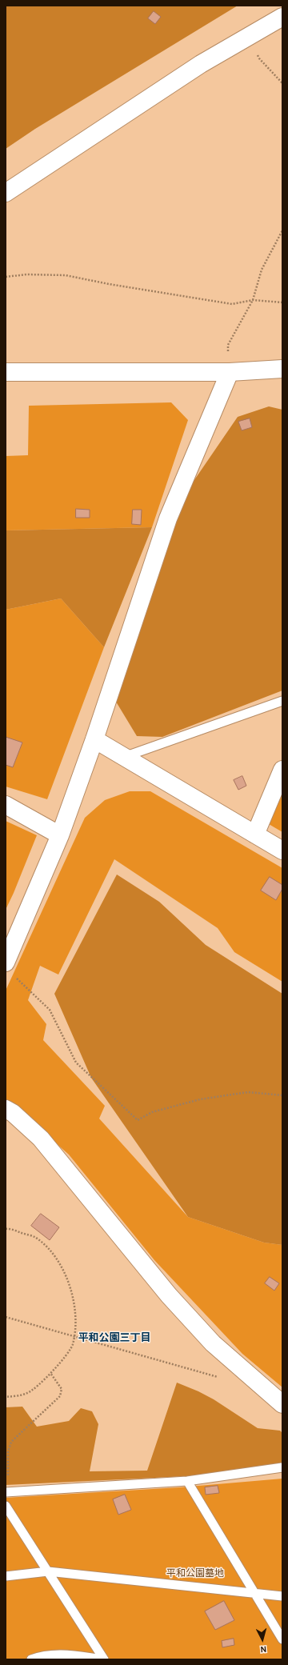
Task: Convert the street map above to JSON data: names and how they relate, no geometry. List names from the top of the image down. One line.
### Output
{"districts":["平和公園三丁目"],"parks":["平和公園墓地"],"north":"bottom"}
